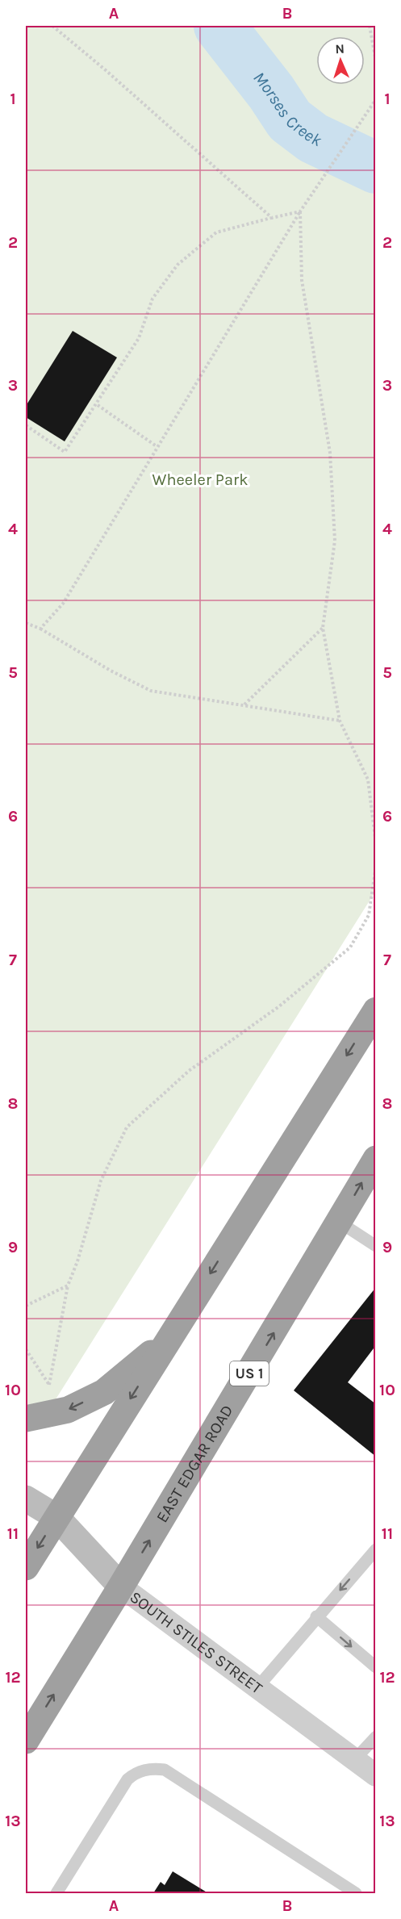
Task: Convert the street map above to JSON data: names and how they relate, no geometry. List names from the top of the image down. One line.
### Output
{"streets":{"highway":["US 1","EAST EDGAR ROAD"],"main road":["SOUTH STILES STREET"]},"crossings":[["EAST EDGAR ROAD","SOUTH STILES STREET"]],"water":["Morses Creek"],"parks":["Wheeler Park"],"north":"top","grid":{"columns":["A","B"],"rows":["1","2","3","4","5","6","7","8","9","10","11","12","13"]}}
